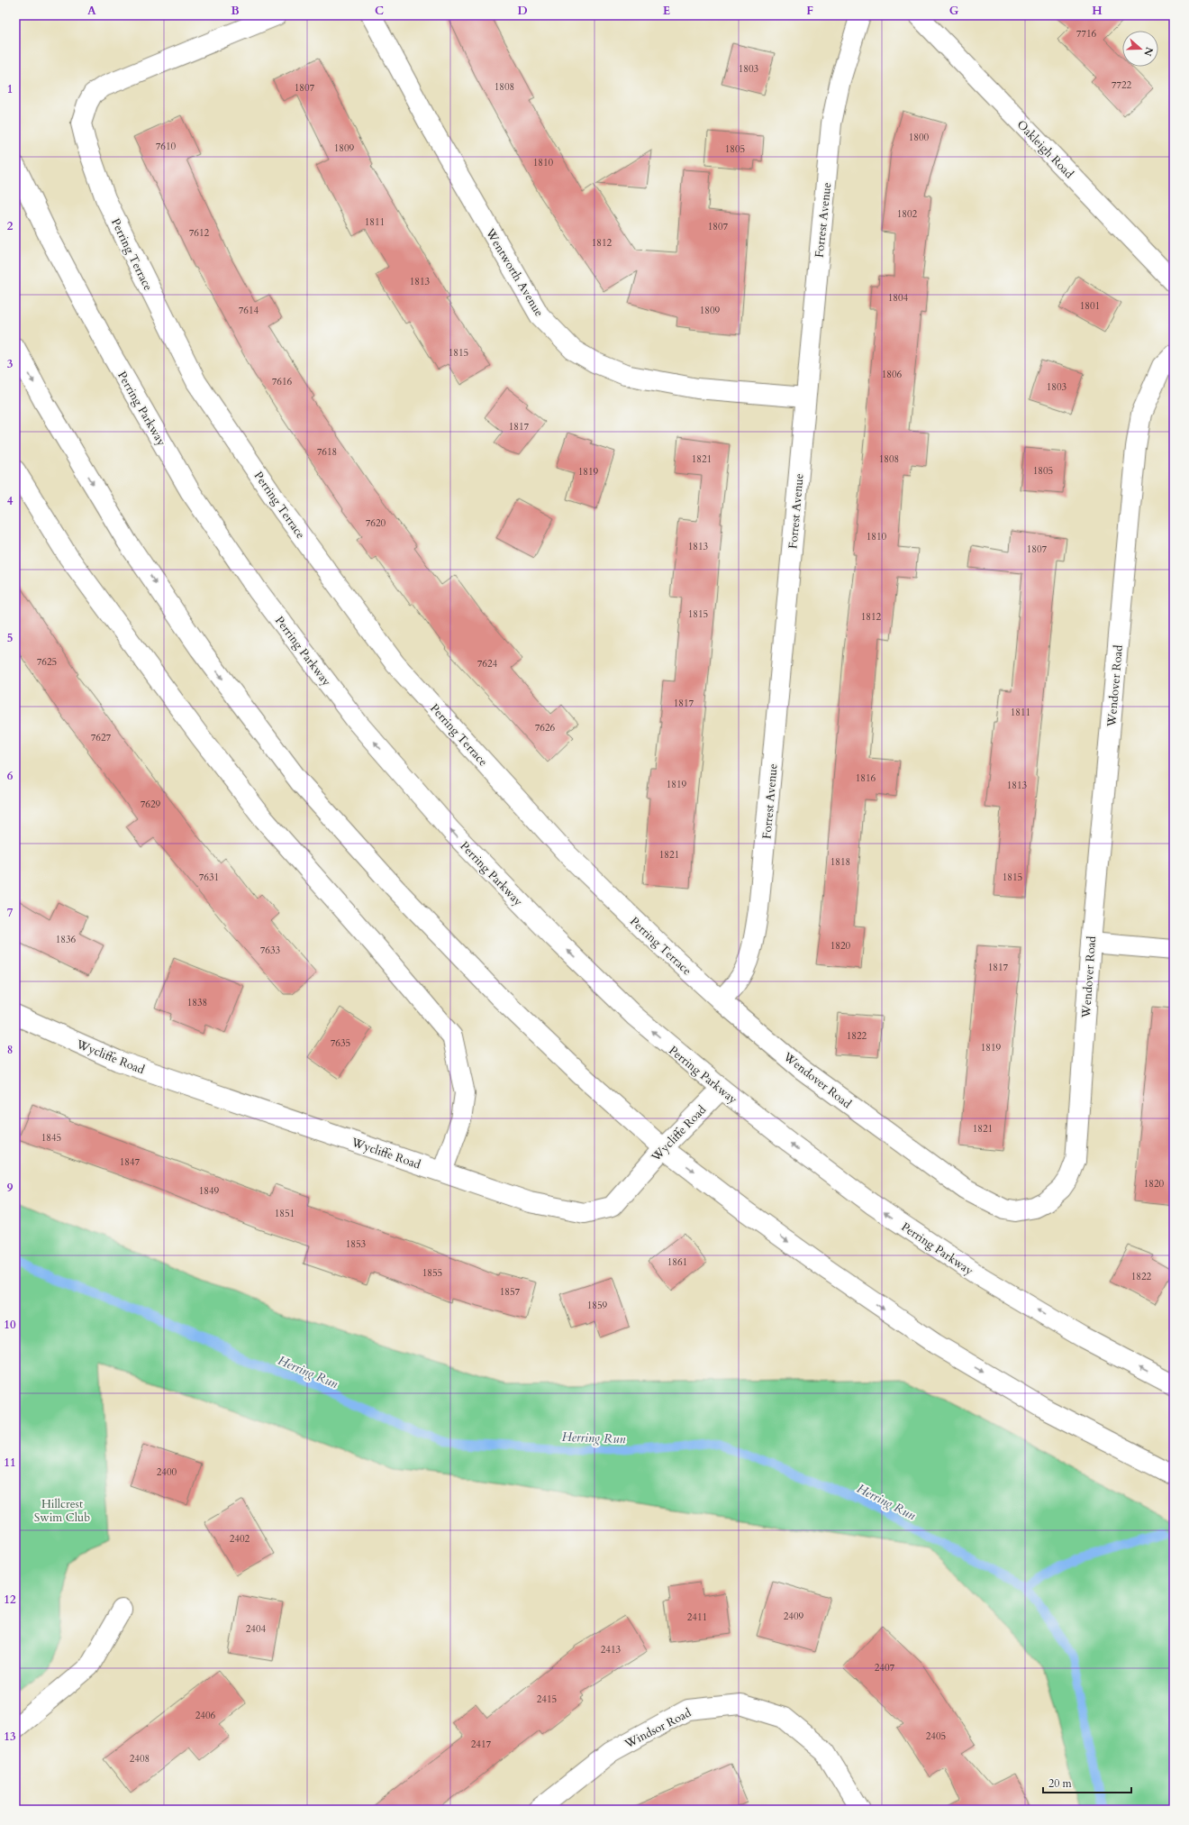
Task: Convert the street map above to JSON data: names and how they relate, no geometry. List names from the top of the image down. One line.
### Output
{"streets":{"street":["Oakleigh Road","Forrest Avenue","Perring Terrace","Wentworth Avenue","Perring Parkway","Wendover Road","Wycliffe Road","Windsor Road"]},"crossings":[["Forrest Avenue","Perring Terrace"],["Forrest Avenue","Wentworth Avenue"],["Forrest Avenue","Wendover Road"],["Perring Terrace","Wendover Road"],["Perring Parkway","Wycliffe Road"]],"water":["Herring Run"],"parks":["Hillcrest Swim Club"],"house_numbers":["7716","1803","7722","1808","1807","1800","7610","1809","1805","1810","1802","1811","1807","7612","1812","1813","1804","1801","7614","1809","1815","1806","7616","1803","1817","7618","1821","1808","1805","1819","7620","1810","1813","1807","1815","1812","7625","7624","1817","1811","7626","7627","1816","1819","1813","7629","1821","1818","7631","1815","1836","1820","7633","1817","1838","1822","7635","1819","1821","1845","1847","1820","1849","1851","1853","1861","1855","1822","1857","1859","2400","2402","2409","2411","2404","2413","2407","2415","2406","2405","2417","2408"],"scale_bar":"20 m","north":"right","grid":{"columns":["A","B","C","D","E","F","G","H"],"rows":["1","2","3","4","5","6","7","8","9","10","11","12","13"]}}
